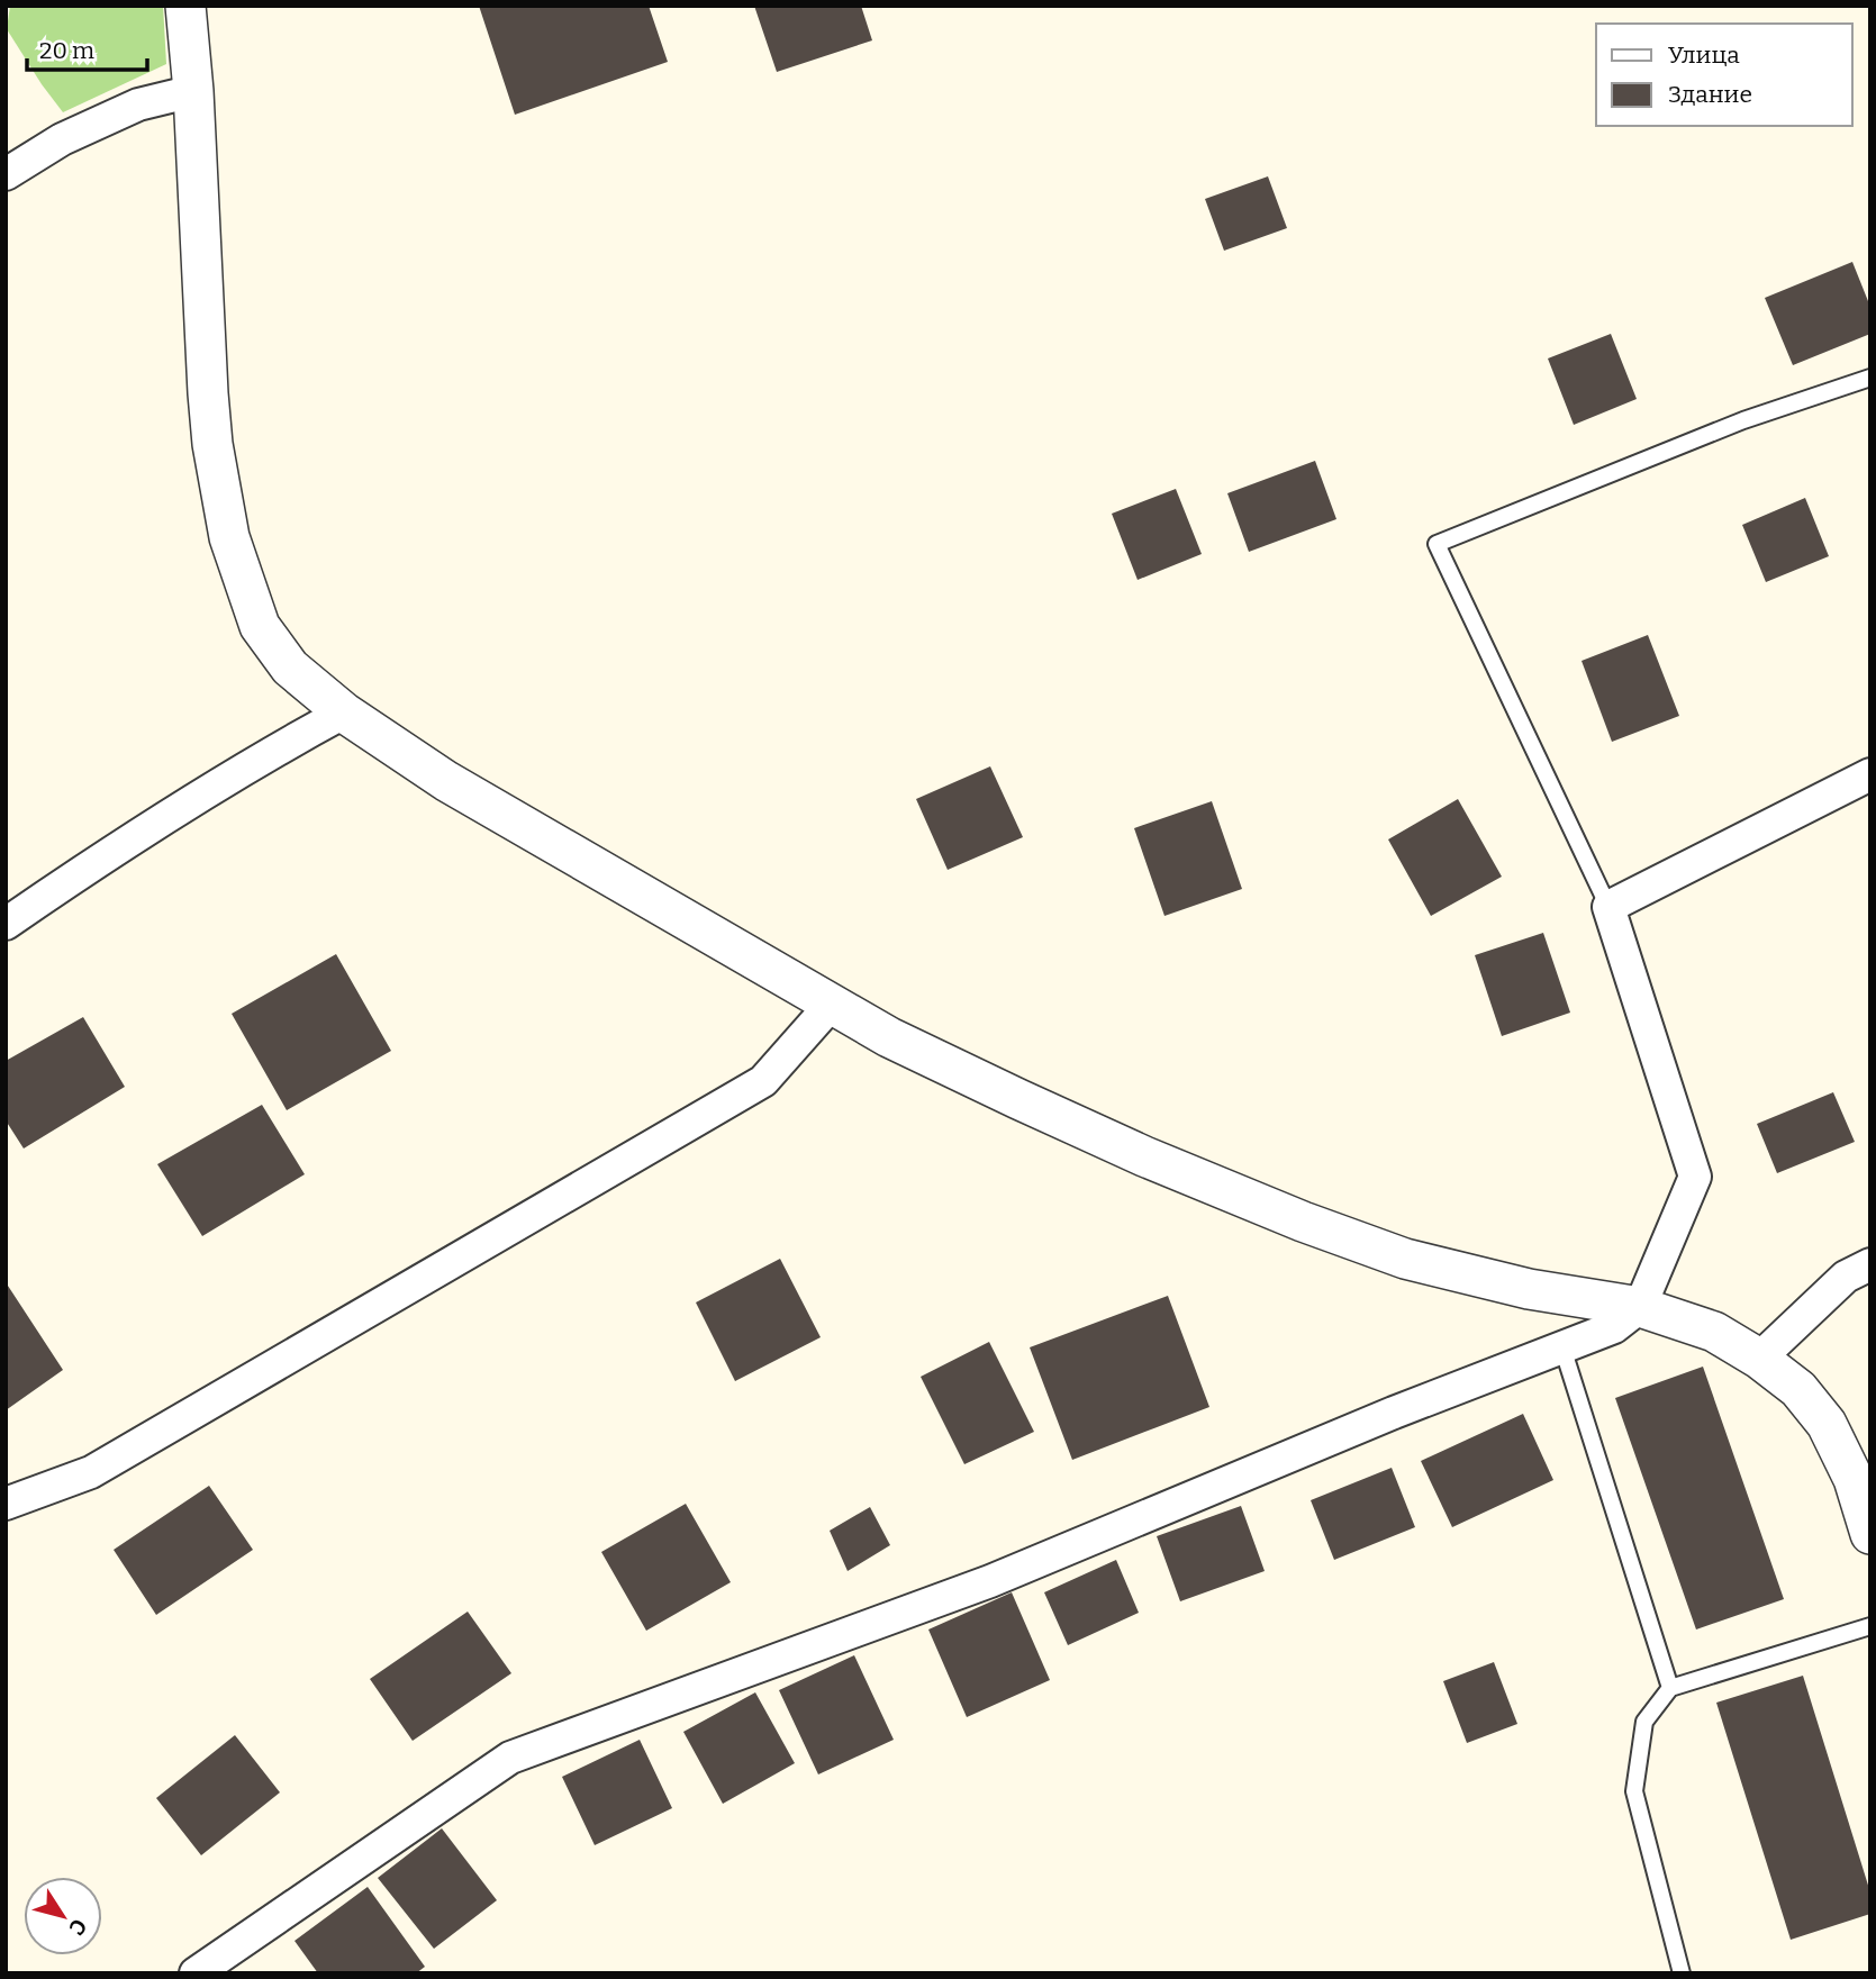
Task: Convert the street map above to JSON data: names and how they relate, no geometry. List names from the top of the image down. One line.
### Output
{"legend":["Улица","Здание"],"scale_bar":"20 m","north":"bottom right"}
